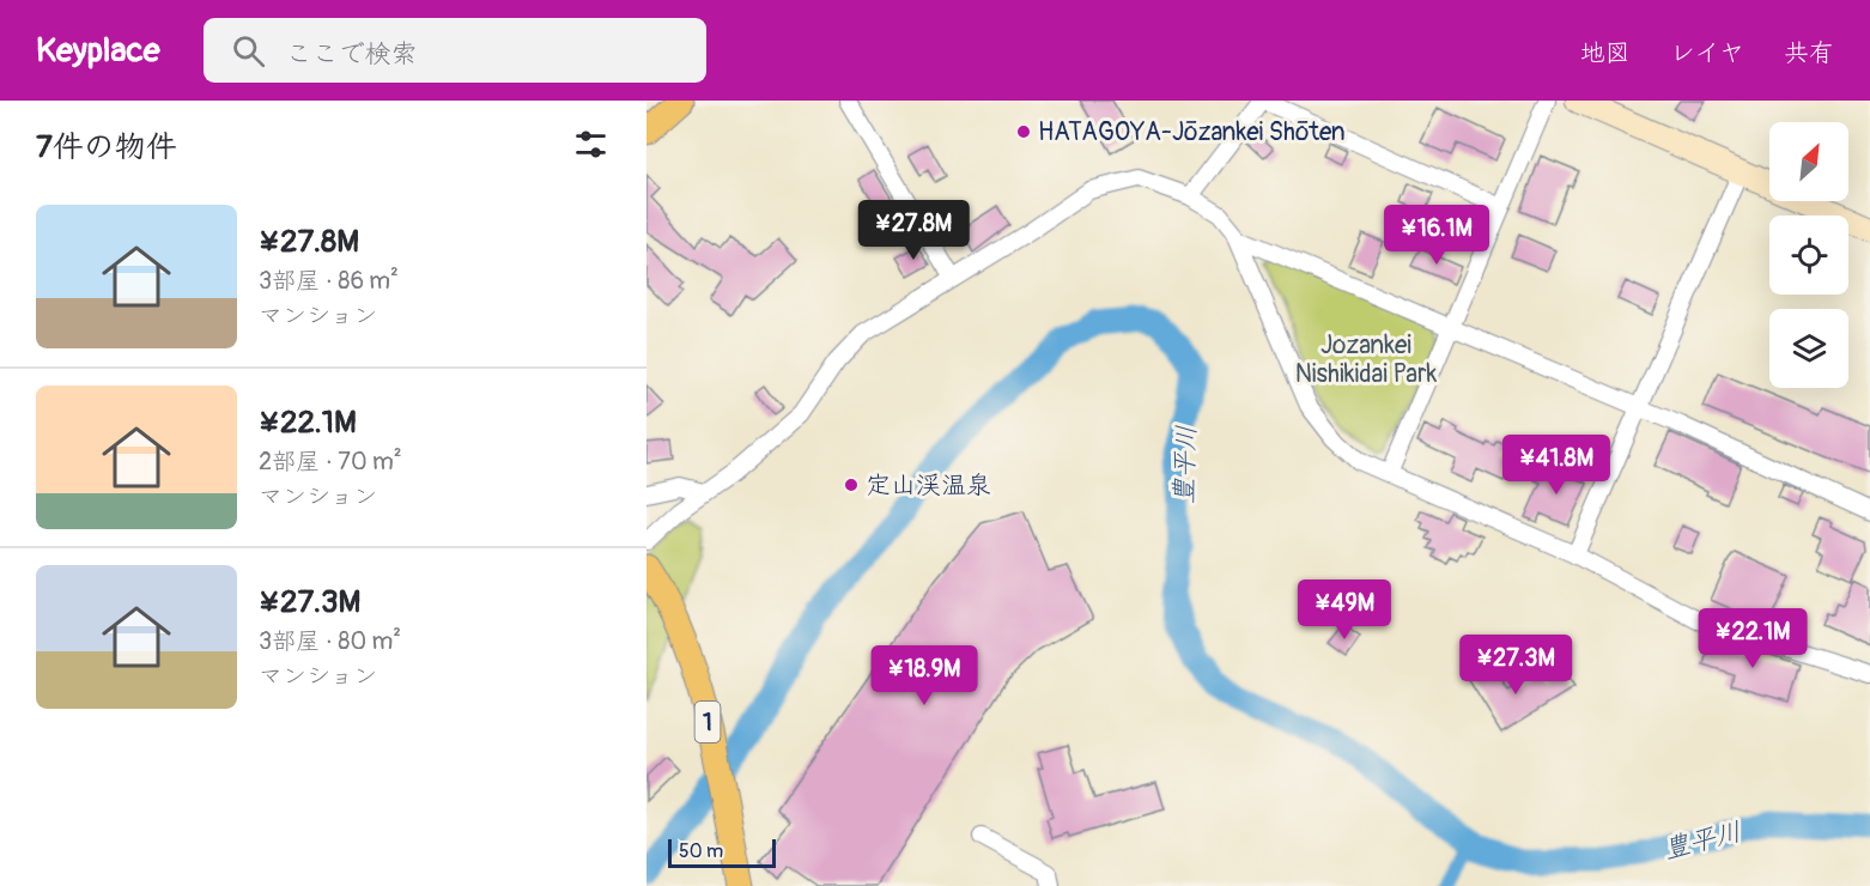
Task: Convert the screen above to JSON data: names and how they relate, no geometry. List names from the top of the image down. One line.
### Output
{"streets":{"main road":["1"]},"water":["豊平川"],"parks":["Jozankei Nishikidai Park"],"places":["HATAGOYA-Jōzankei Shōten","定山渓温泉"],"scale_bar":"50 m","north":"top right","page":{"header":"Keyplace","search":"ここで検索","nav":["地図","レイヤ","共有"],"heading":"7件の物件","list":[{"name":"¥27.8M","note":"3部屋 · 86 m² · マンション"},{"name":"¥22.1M","note":"2部屋 · 70 m² · マンション"},{"name":"¥27.3M","note":"3部屋 · 80 m² · マンション"}],"price":["¥27.8M","¥16.1M","¥41.8M","¥49M","¥22.1M","¥27.3M","¥18.9M"],"scale":"50 m"}}
